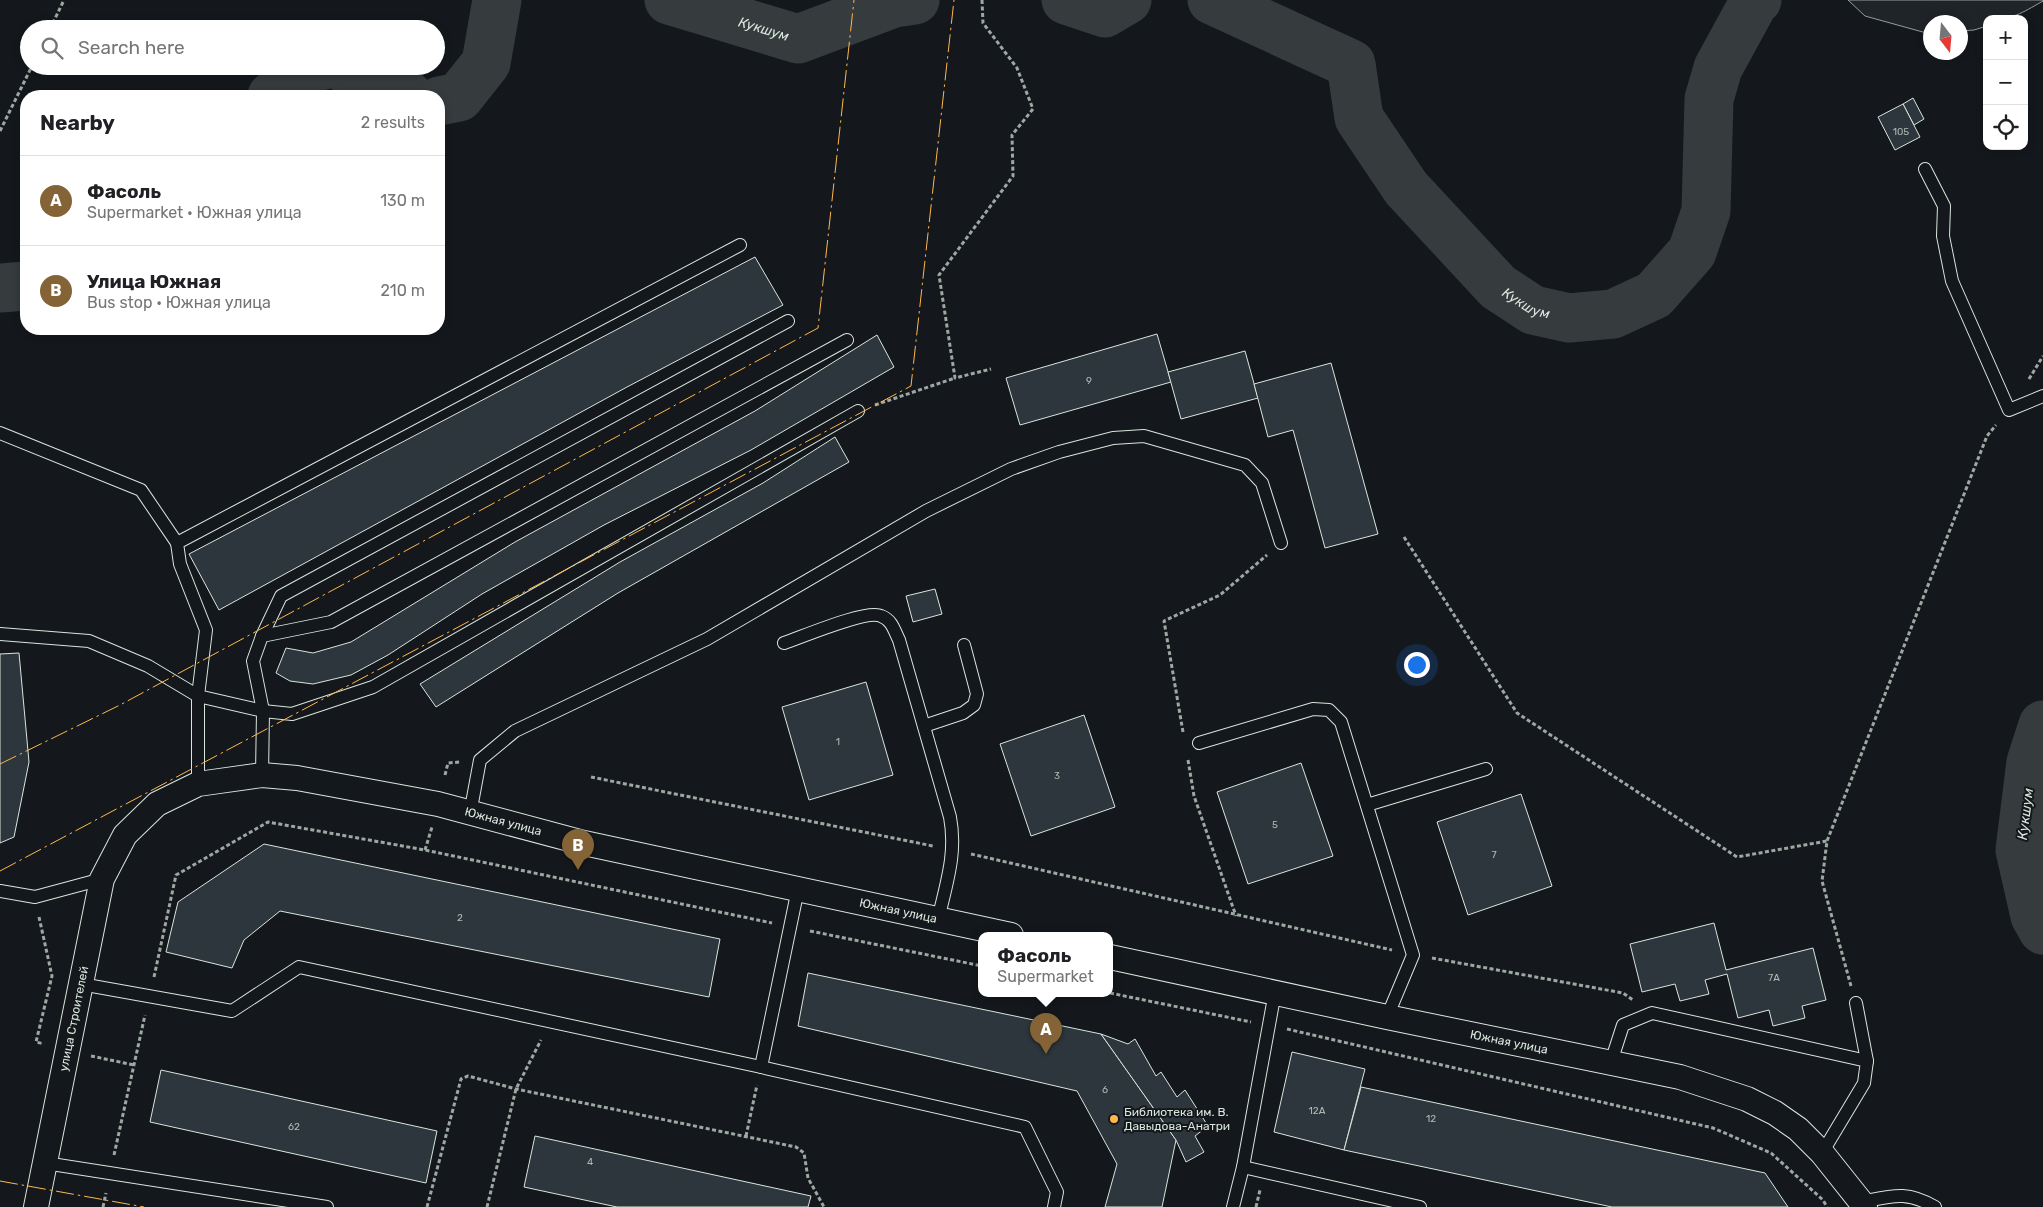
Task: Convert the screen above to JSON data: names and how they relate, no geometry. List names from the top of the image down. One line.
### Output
{"streets":{"street":["Южная улица","улица Строителей"]},"crossings":[["Южная улица","улица Строителей"]],"water":["Кукшум"],"places":["Библиотека им. В. Давыдова-Анатри"],"house_numbers":["105","9","1","3","5","7","2","7А","6","12А","12","62","4"],"north":"bottom","page":{"map_buttons":["+","−"],"search":"Search here","heading":["Nearby","2 results"],"list":[{"mark":"A","name":"Фасоль","note":"Supermarket · Южная улица","value":"130 m"},{"mark":"B","name":"Улица Южная","note":"Bus stop · Южная улица","value":"210 m"}],"pins":["B","A"],"popup":["Фасоль","Supermarket"]}}
